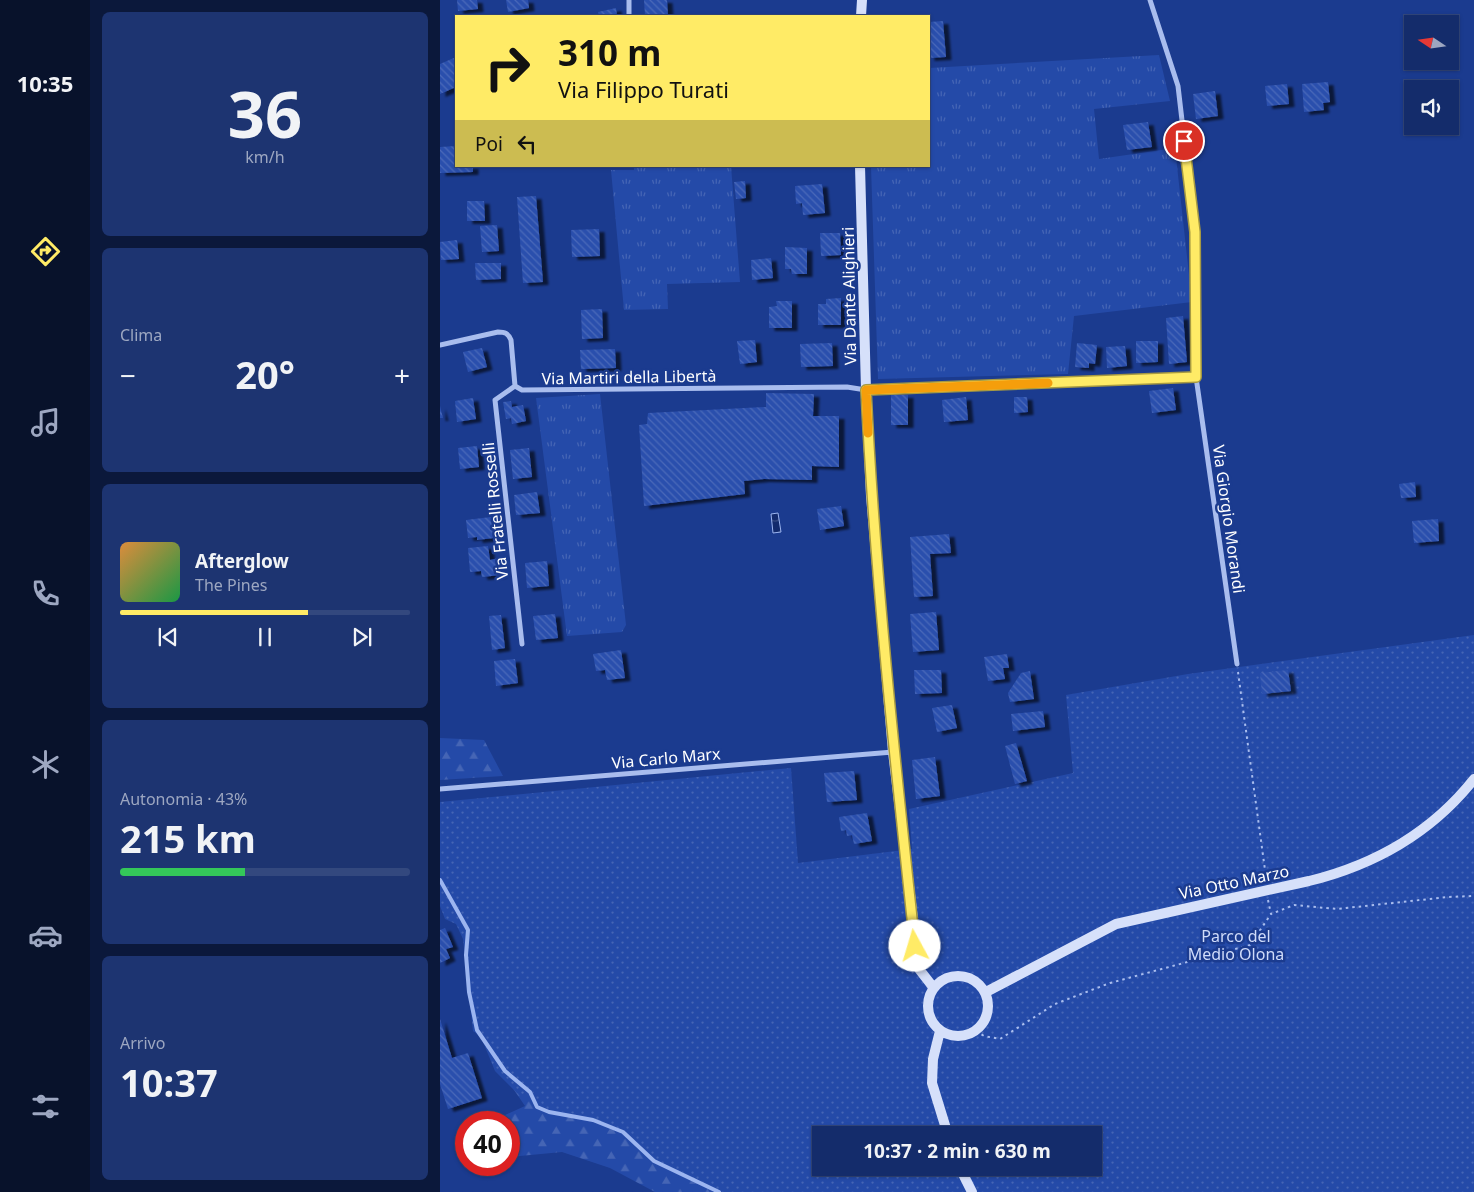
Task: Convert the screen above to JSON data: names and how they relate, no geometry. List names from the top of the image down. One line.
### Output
{"streets":{"street":["Via Dante Alighieri","Via Martiri della Libertà","Via Fratelli Rosselli","Via Giorgio Morandi","Via Carlo Marx","Via Otto Marzo"]},"crossings":[["Via Dante Alighieri","Via Martiri della Libertà"],["Via Dante Alighieri","Via Carlo Marx"],["Via Dante Alighieri","Via Otto Marzo"],["Via Martiri della Libertà","Via Fratelli Rosselli"],["Via Martiri della Libertà","Via Giorgio Morandi"]],"parks":["Parco del Medio Olona"],"north":"left","page":{"tabs":"10:35","tile":[["36","km/h"],"Clima",["Autonomia · 43%","215 km"],["Arrivo","10:37"]],"turn":["310 m","Via Filippo Turati"],"then":"Poi","heat":["−","20°","+"],"song":["Afterglow","The Pines"],"limit":"40","trip":"10:37 · 2 min · 630 m"}}
